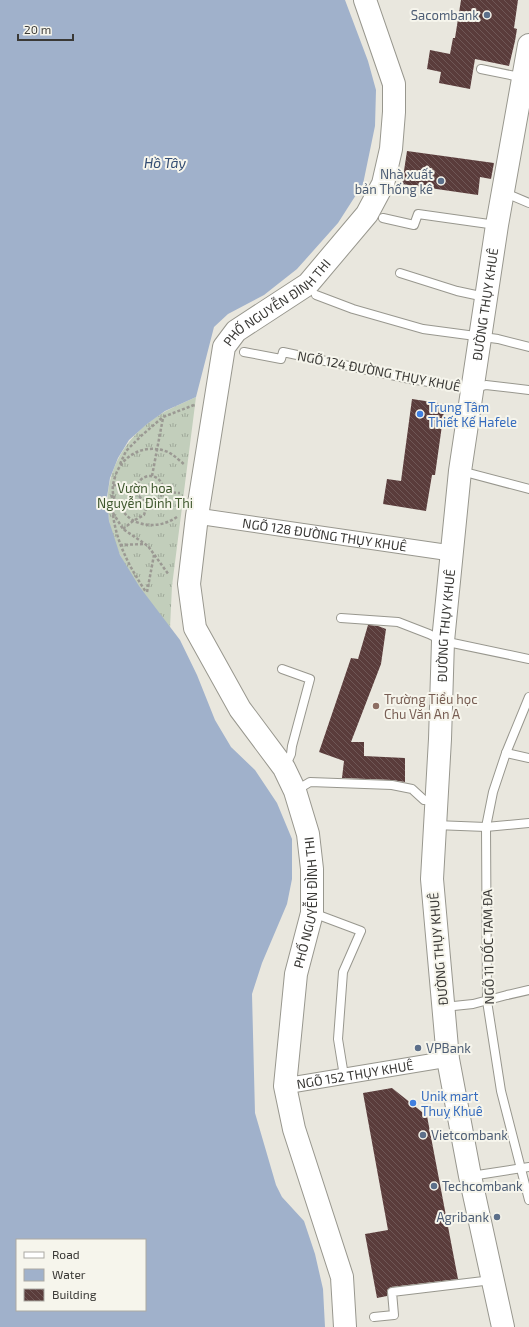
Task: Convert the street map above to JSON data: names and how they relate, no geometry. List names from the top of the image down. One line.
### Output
{"streets":{"street":["PHỐ NGUYỄN ĐÌNH THI","ĐƯỜNG THỤY KHUÊ","NGÕ 128 ĐƯỜNG THỤY KHUÊ","NGÕ 152 THỤY KHUÊ"],"lane":["NGÕ 124 ĐƯỜNG THỤY KHUÊ","NGÕ 11 DỐC TAM ĐA"]},"crossings":[["PHỐ NGUYỄN ĐÌNH THI","NGÕ 128 ĐƯỜNG THỤY KHUÊ"],["PHỐ NGUYỄN ĐÌNH THI","NGÕ 152 THỤY KHUÊ"],["ĐƯỜNG THỤY KHUÊ","NGÕ 124 ĐƯỜNG THỤY KHUÊ"],["ĐƯỜNG THỤY KHUÊ","NGÕ 128 ĐƯỜNG THỤY KHUÊ"],["ĐƯỜNG THỤY KHUÊ","NGÕ 152 THỤY KHUÊ"]],"water":["Hồ Tây"],"parks":["Vườn hoa Nguyễn Đình Thi"],"places":["Sacombank","Nhà xuất bản Thống kê","Trung Tâm Thiết Kế Hafele","Trường Tiểu học Chu Văn An A","VPBank","Unik mart Thuỵ Khuê","Vietcombank","Techcombank","Agribank"],"legend":["Road","Water","Building"],"scale_bar":"20 m"}
